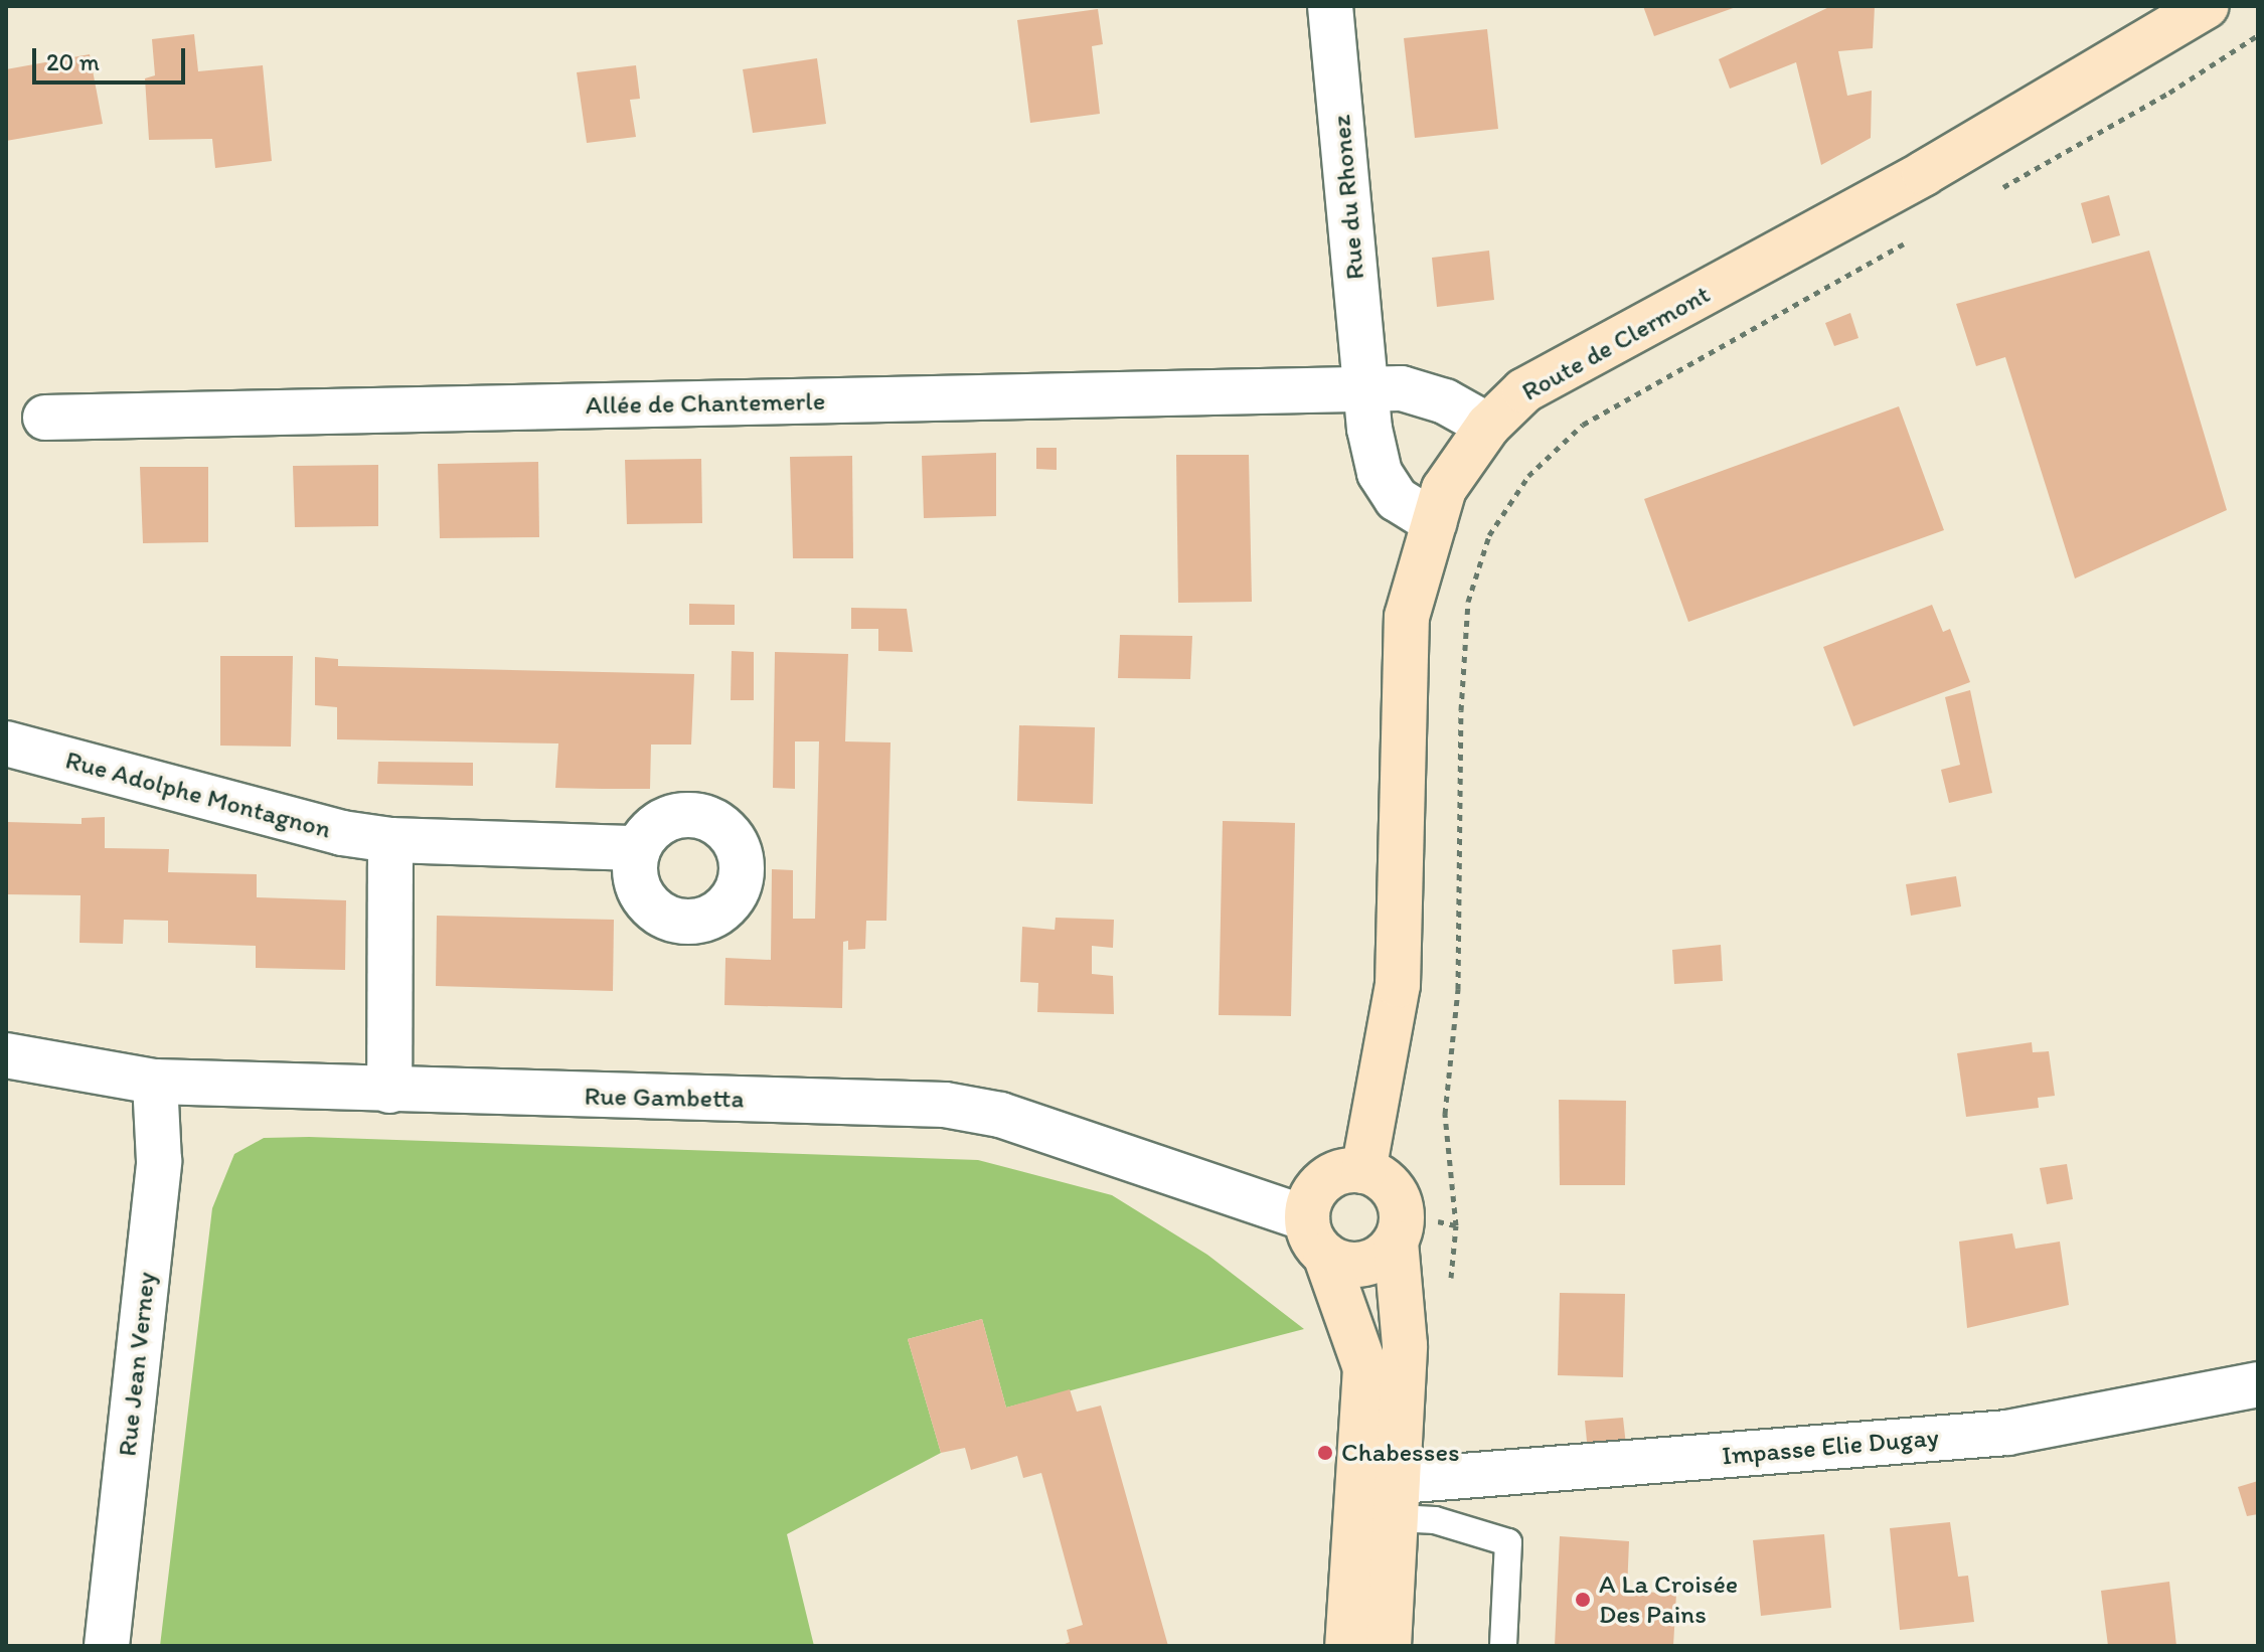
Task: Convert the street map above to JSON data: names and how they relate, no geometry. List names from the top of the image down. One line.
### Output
{"streets":{"main road":["Route de Clermont"],"street":["Rue du Rhonez","Allée de Chantemerle","Rue Adolphe Montagnon","Rue Gambetta","Rue Jean Verney","Impasse Elie Dugay"]},"crossings":[["Rue du Rhonez","Route de Clermont"],["Rue du Rhonez","Allée de Chantemerle"],["Route de Clermont","Allée de Chantemerle"],["Route de Clermont","Rue Gambetta"],["Rue Gambetta","Rue Jean Verney"]],"places":["Chabesses","A La Croisée Des Pains"],"scale_bar":"20 m"}
